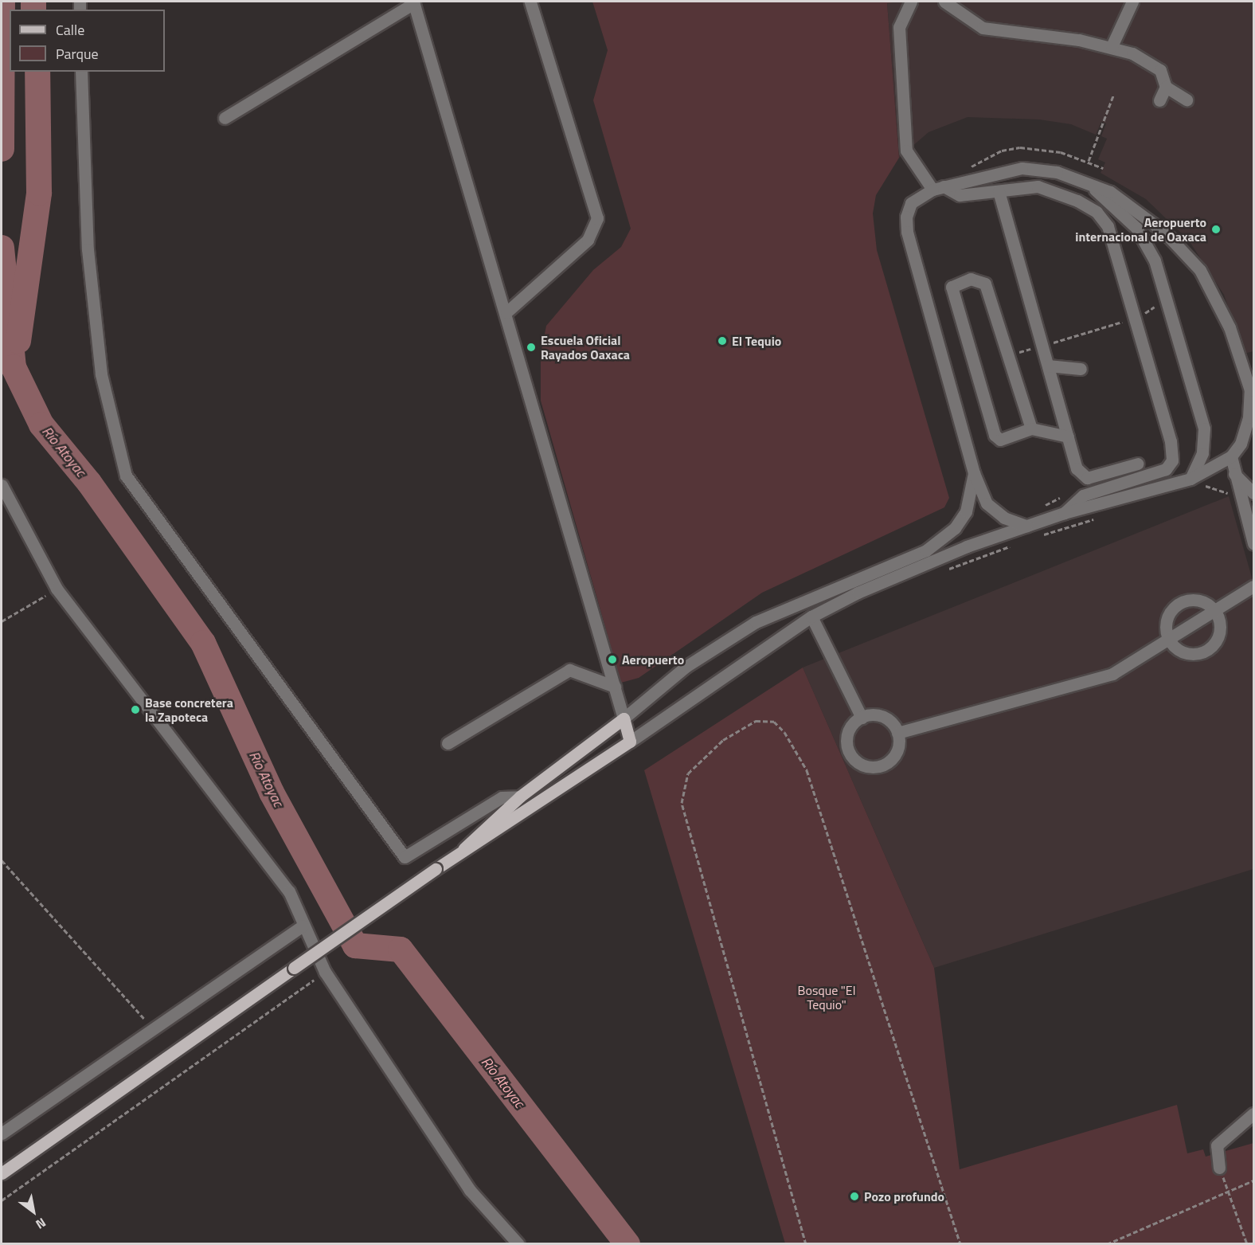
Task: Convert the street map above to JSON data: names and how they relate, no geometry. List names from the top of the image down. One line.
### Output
{"water":["Río Atoyac"],"parks":["Bosque \"El Tequio\""],"places":["Aeropuerto internacional de Oaxaca","El Tequio","Escuela Oficial Rayados Oaxaca","Aeropuerto","Base concretera la Zapoteca","Pozo profundo"],"legend":["Calle","Parque"],"north":"bottom right"}
